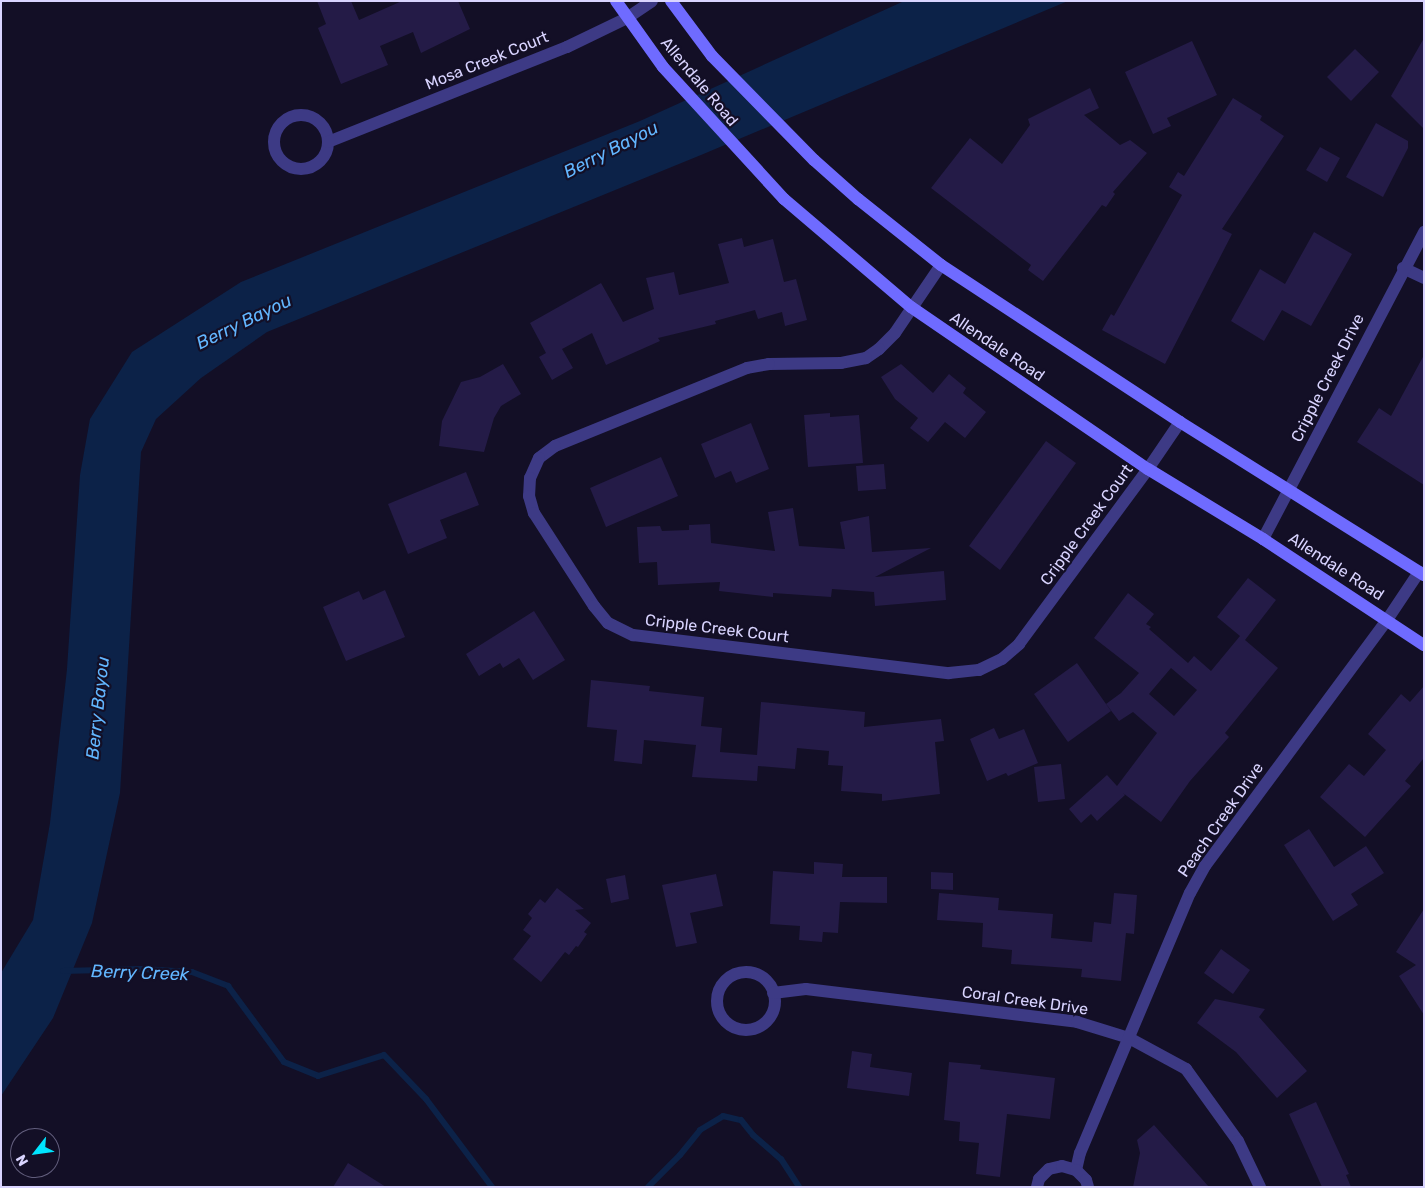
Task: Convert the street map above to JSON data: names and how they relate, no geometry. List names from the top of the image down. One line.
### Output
{"streets":{"main road":["Allendale Road"],"street":["Mosa Creek Court","Cripple Creek Drive","Cripple Creek Court","Peach Creek Drive","Coral Creek Drive"]},"crossings":[["Mosa Creek Court","Allendale Road"],["Allendale Road","Cripple Creek Drive"],["Allendale Road","Cripple Creek Court"],["Allendale Road","Peach Creek Drive"],["Peach Creek Drive","Coral Creek Drive"]],"water":["Berry Bayou","Berry Creek"],"north":"bottom left"}
